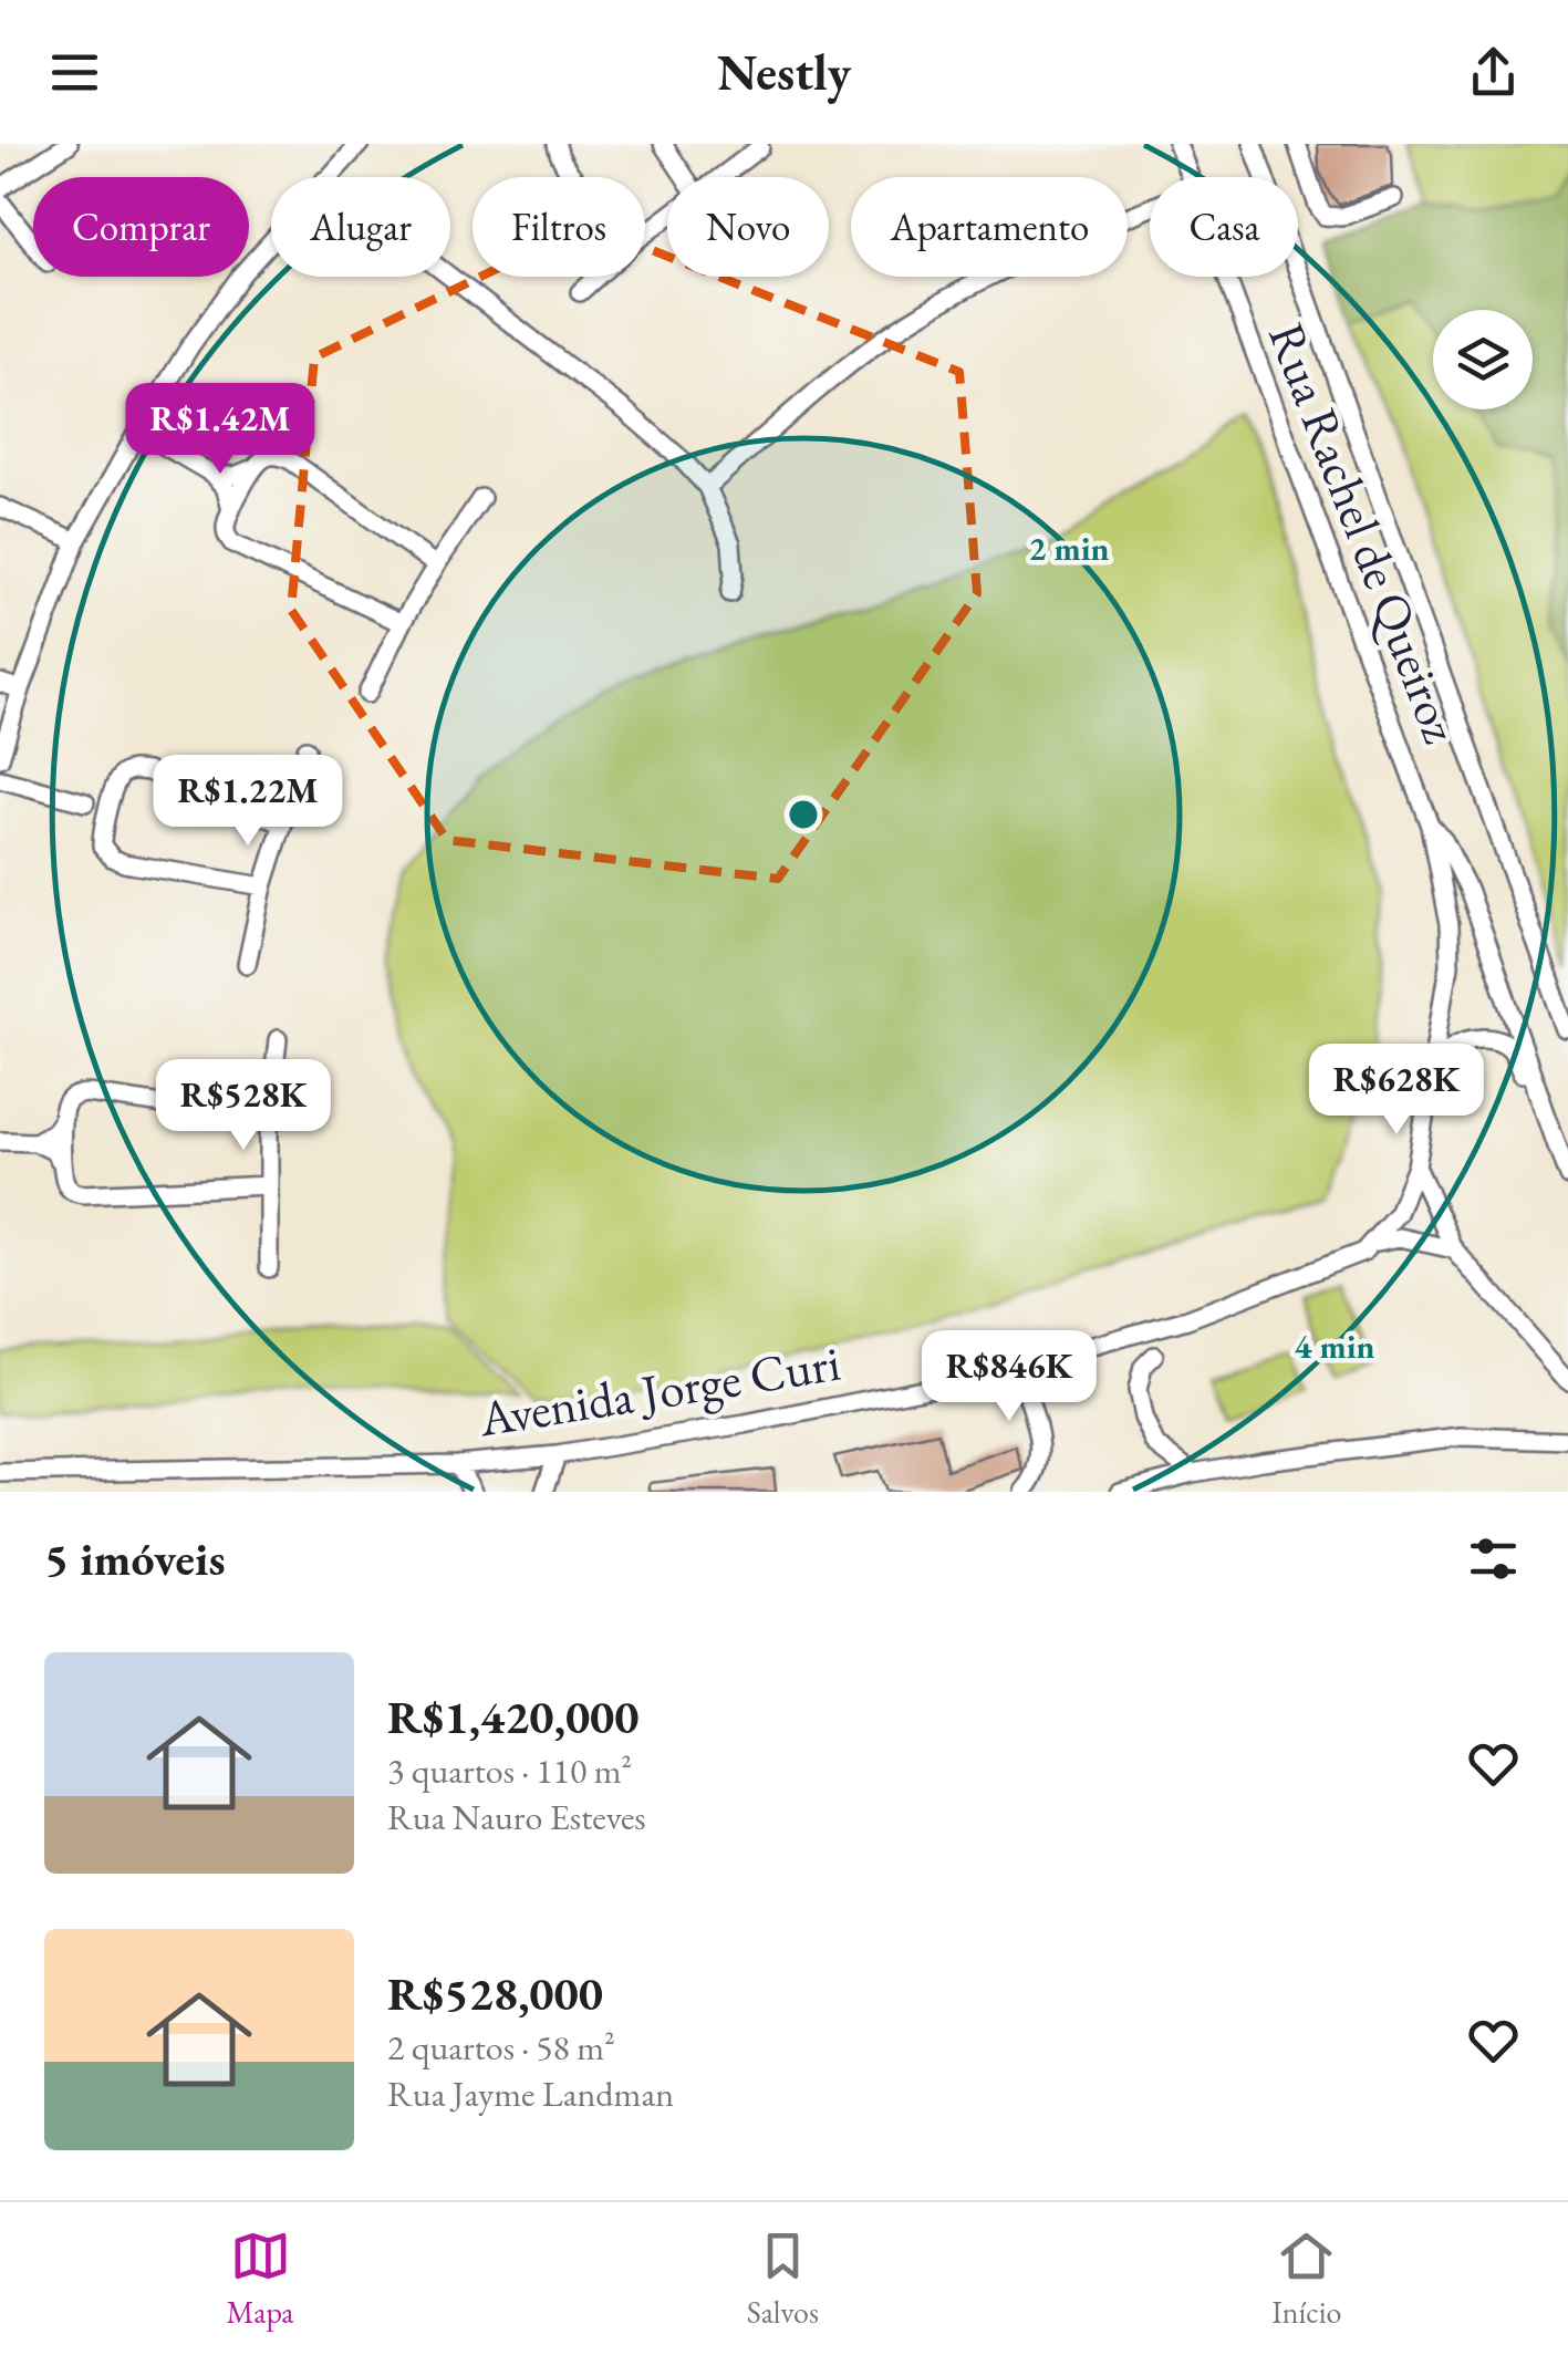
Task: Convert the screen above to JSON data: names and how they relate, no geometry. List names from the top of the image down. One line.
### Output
{"streets":{"street":["Rua Rachel de Queiroz","Avenida Jorge Curi"]},"crossings":[["Rua Rachel de Queiroz","Avenida Jorge Curi"]],"page":{"header":"Nestly","chip":["Comprar","Alugar","Filtros","Novo","Apartamento","Casa"],"price":["R$1.42M","R$1.22M","R$628K","R$528K","R$846K"],"heading":"5 imóveis","list":[{"name":"R$1,420,000","note":"3 quartos · 110 m² · Rua Nauro Esteves"},{"name":"R$528,000","note":"2 quartos · 58 m² · Rua Jayme Landman"}],"tabs":["Mapa","Salvos","Início"]},"rings":["2 min","4 min"]}
